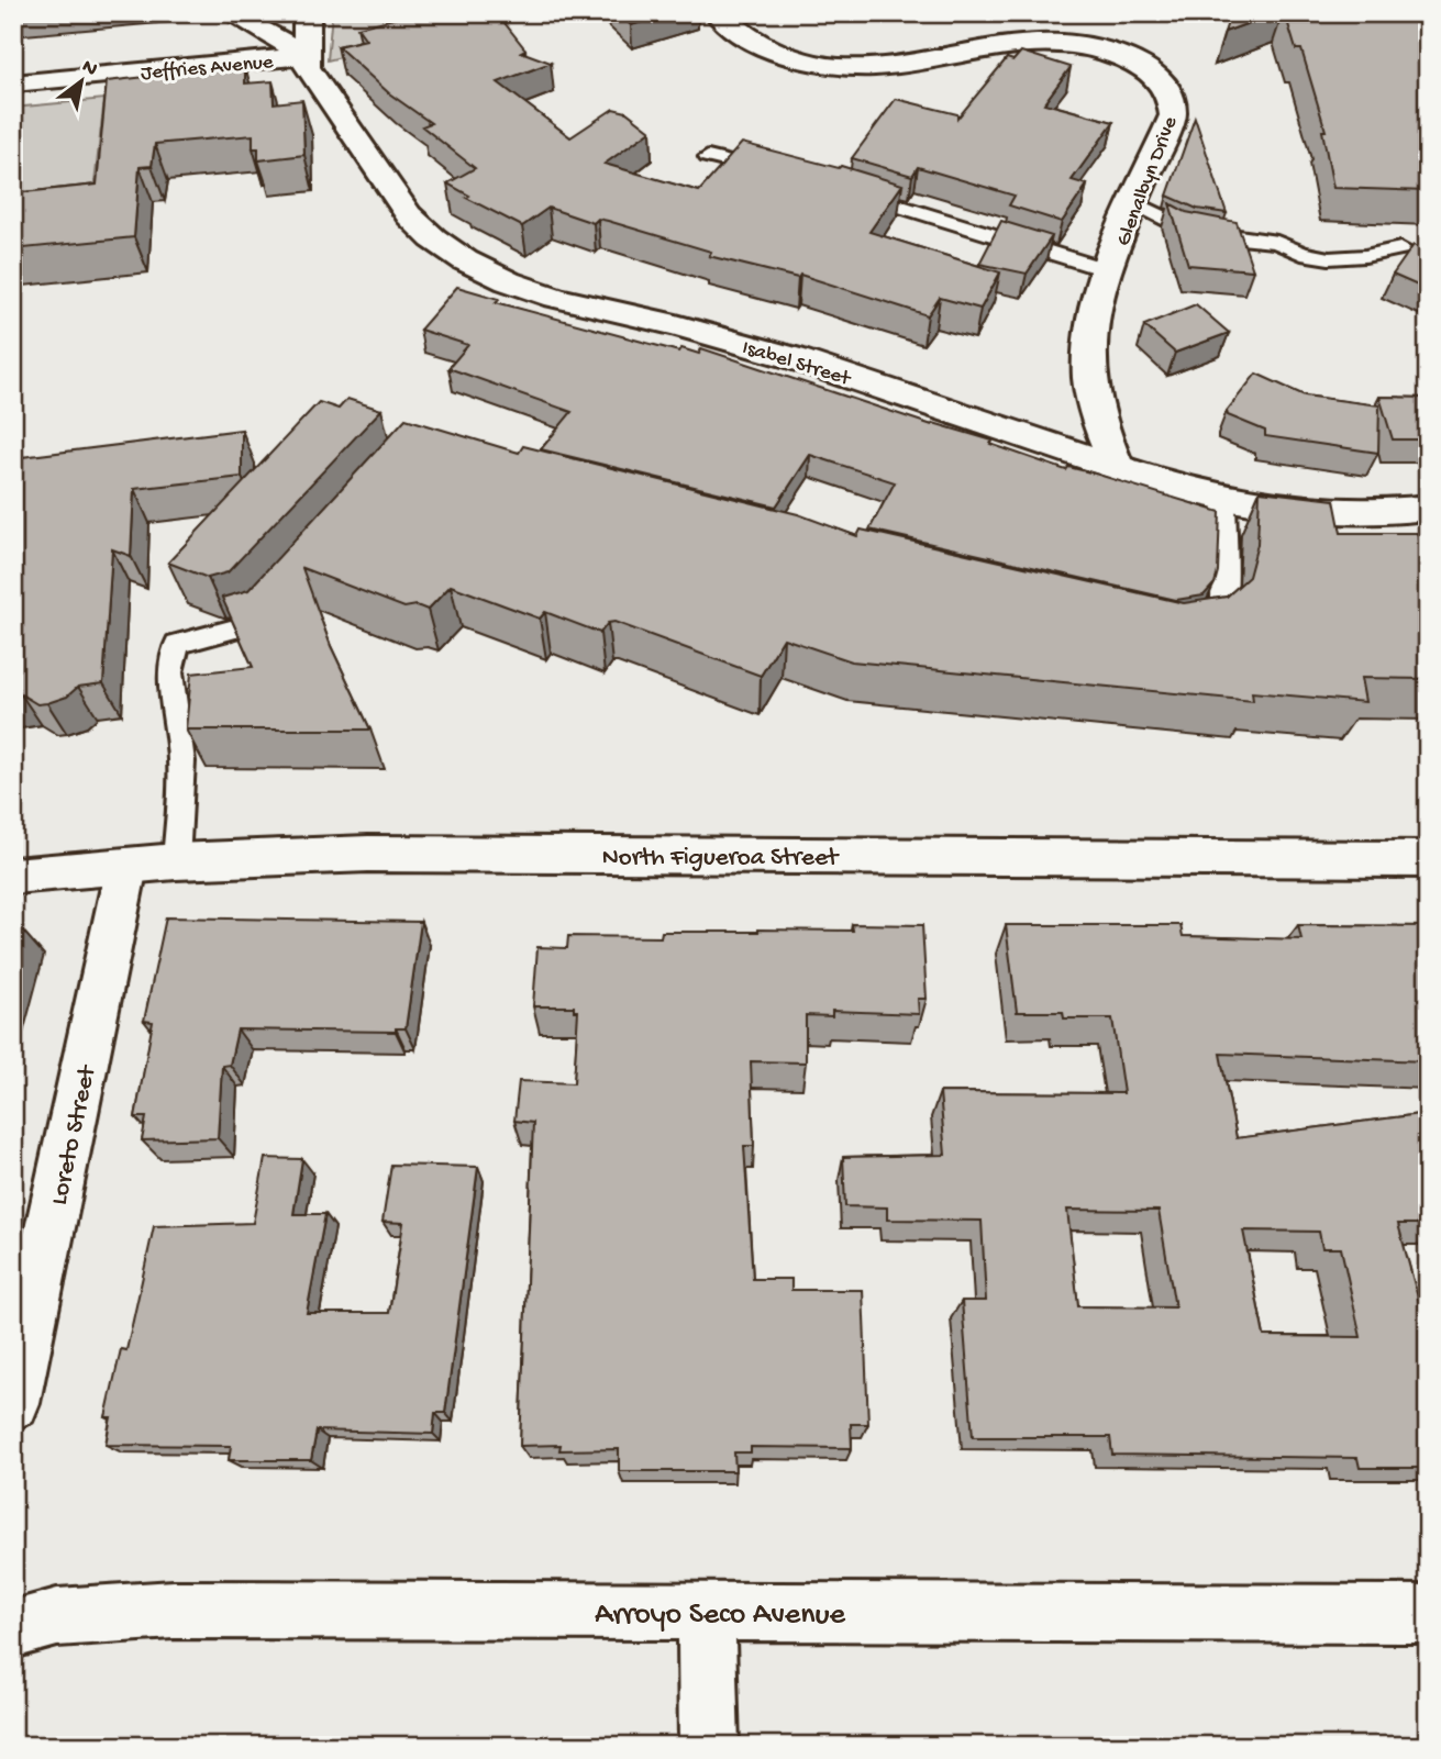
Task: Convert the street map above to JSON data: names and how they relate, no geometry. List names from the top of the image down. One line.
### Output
{"streets":{"street":["Jeffries Avenue","Glenalbyn Drive","Isabel Street","North Figueroa Street","Loreto Street","Arroyo Seco Avenue"]},"crossings":[["Jeffries Avenue","Isabel Street"],["Glenalbyn Drive","Isabel Street"],["North Figueroa Street","Loreto Street"]],"north":"top right"}
